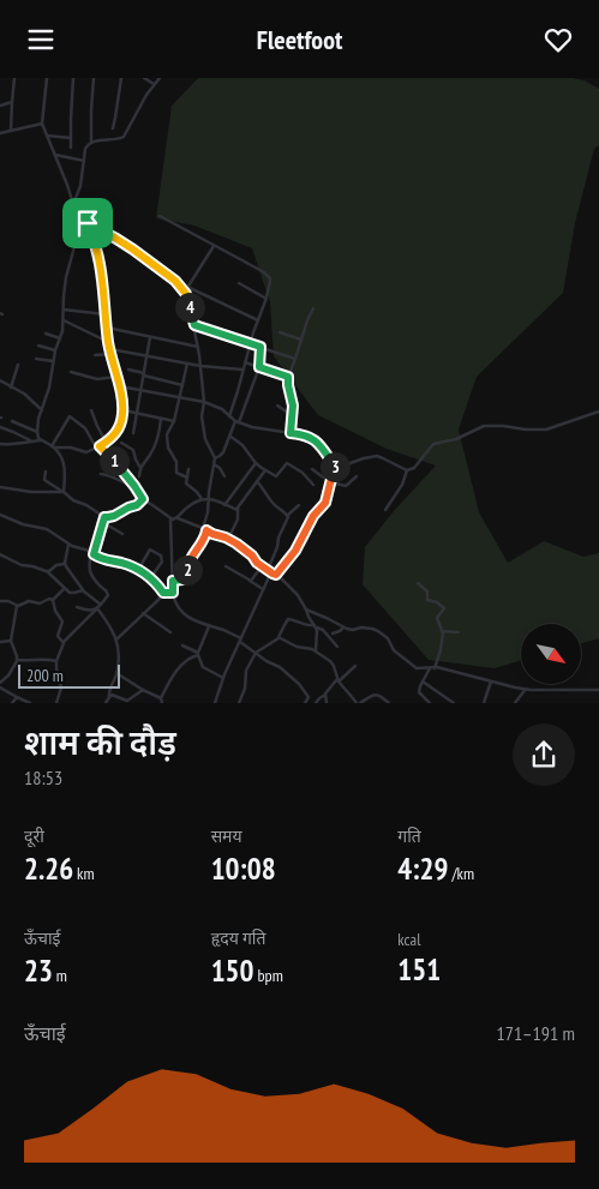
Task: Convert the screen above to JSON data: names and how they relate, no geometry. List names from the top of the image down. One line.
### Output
{"scale_bar":"200 m","north":"bottom right","page":{"header":"Fleetfoot","pins":["4","1","3","2"],"scale":"200 m","heading":["शाम की दौड़","18:53"],"stats":[["दूरी","2.26 km"],["समय","10:08"],["गति","4:29 /km"],["ऊँचाई","23 m"],["हृदय गति","150 bpm"],["kcal","151"]],"chart":["ऊँचाई","171–191 m"]}}
